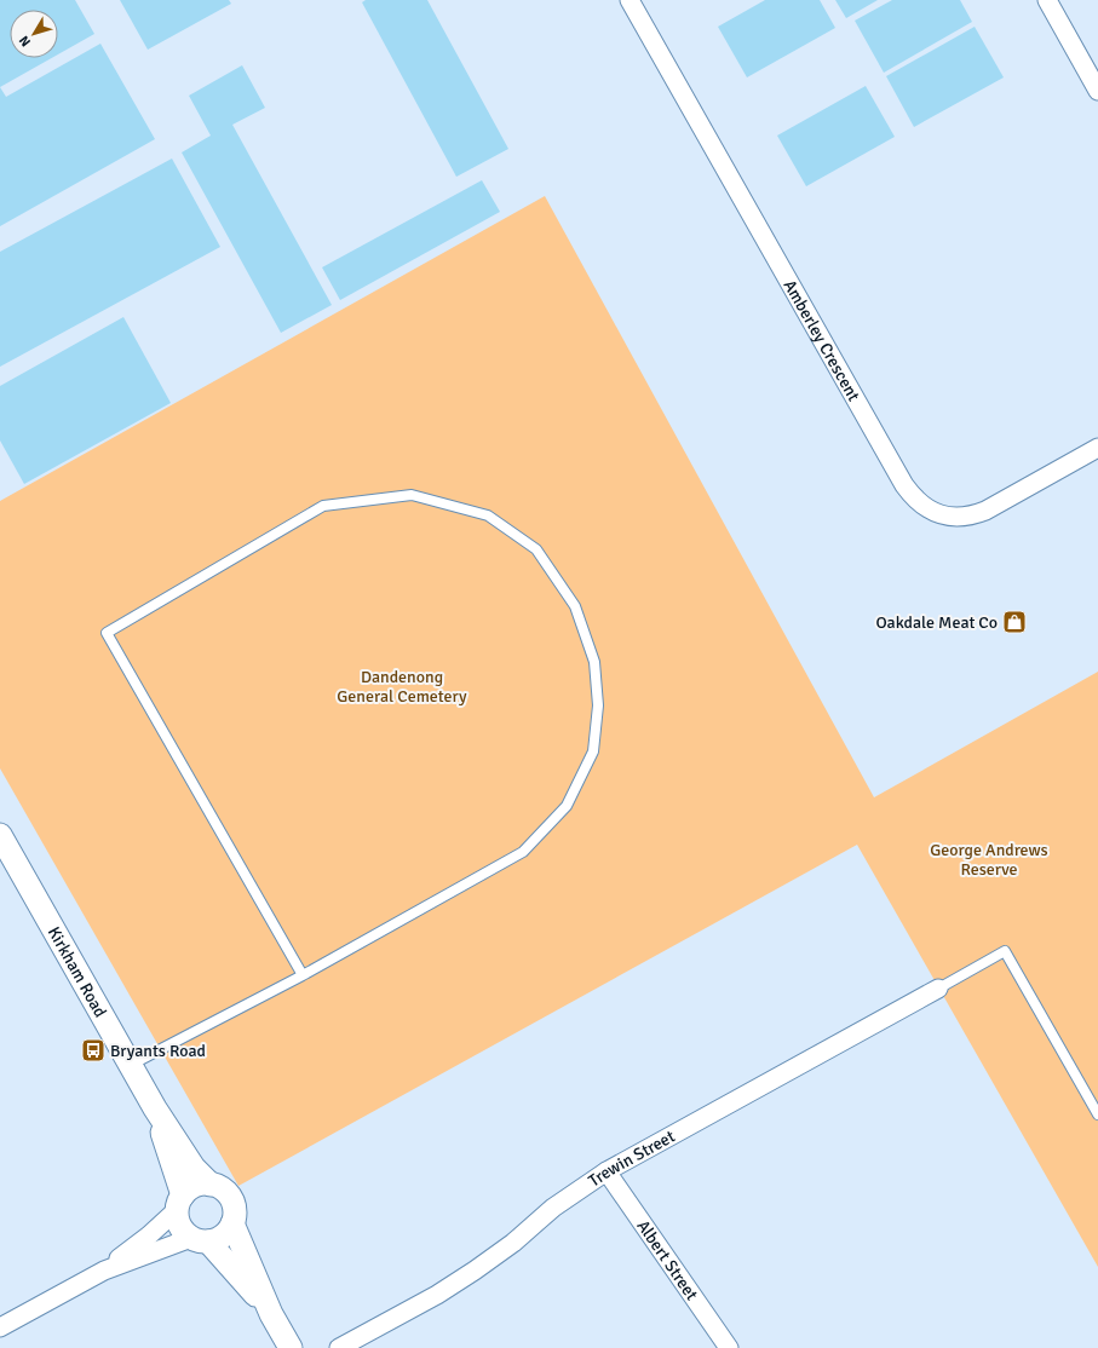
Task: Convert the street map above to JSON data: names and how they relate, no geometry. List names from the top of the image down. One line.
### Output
{"streets":{"street":["Amberley Crescent","Kirkham Road","Trewin Street","Albert Street"]},"crossings":[["Trewin Street","Albert Street"]],"parks":["Dandenong General Cemetery","George Andrews Reserve"],"places":{"shop":["Oakdale Meat Co"],"bus stop":["Bryants Road"]},"north":"bottom left"}
